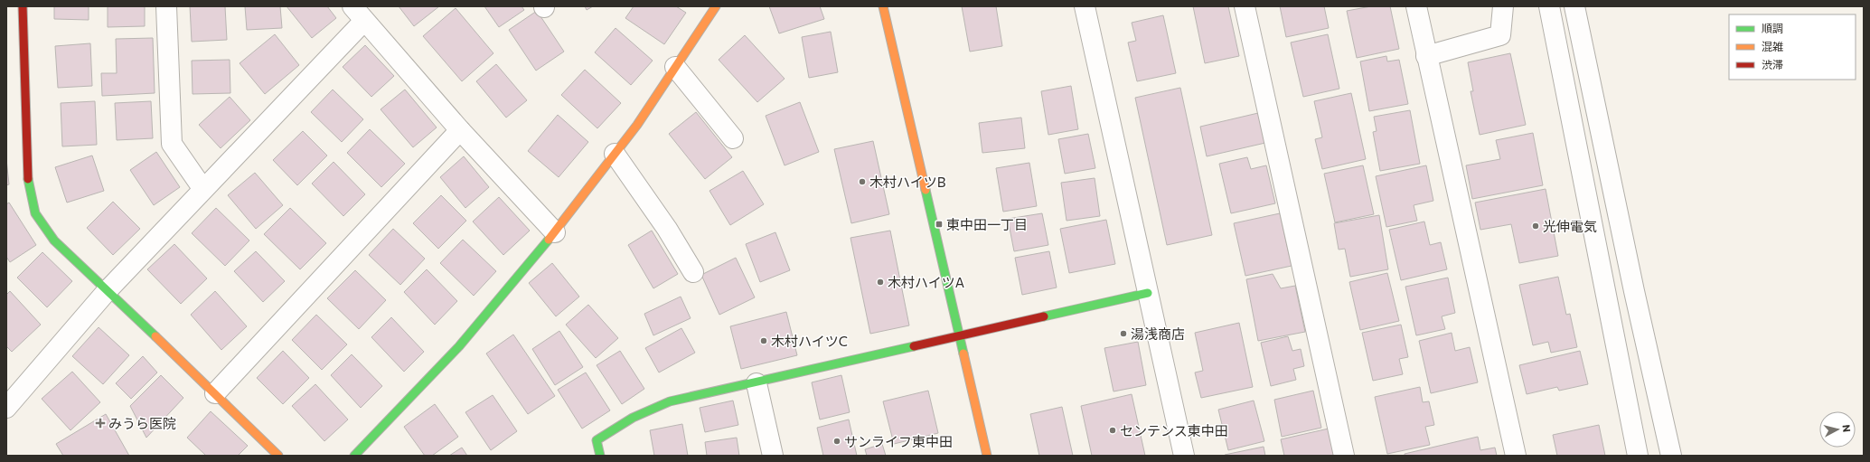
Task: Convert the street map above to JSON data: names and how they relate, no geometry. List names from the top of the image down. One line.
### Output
{"places":{"other":["木村ハイツB","光伸電気","木村ハイツA","湯浅商店","木村ハイツC","センテンス東中田","サンライフ東中田"],"transit":["東中田一丁目"],"health":["みうら医院"]},"legend":["順調","混雑","渋滞"],"north":"right"}
